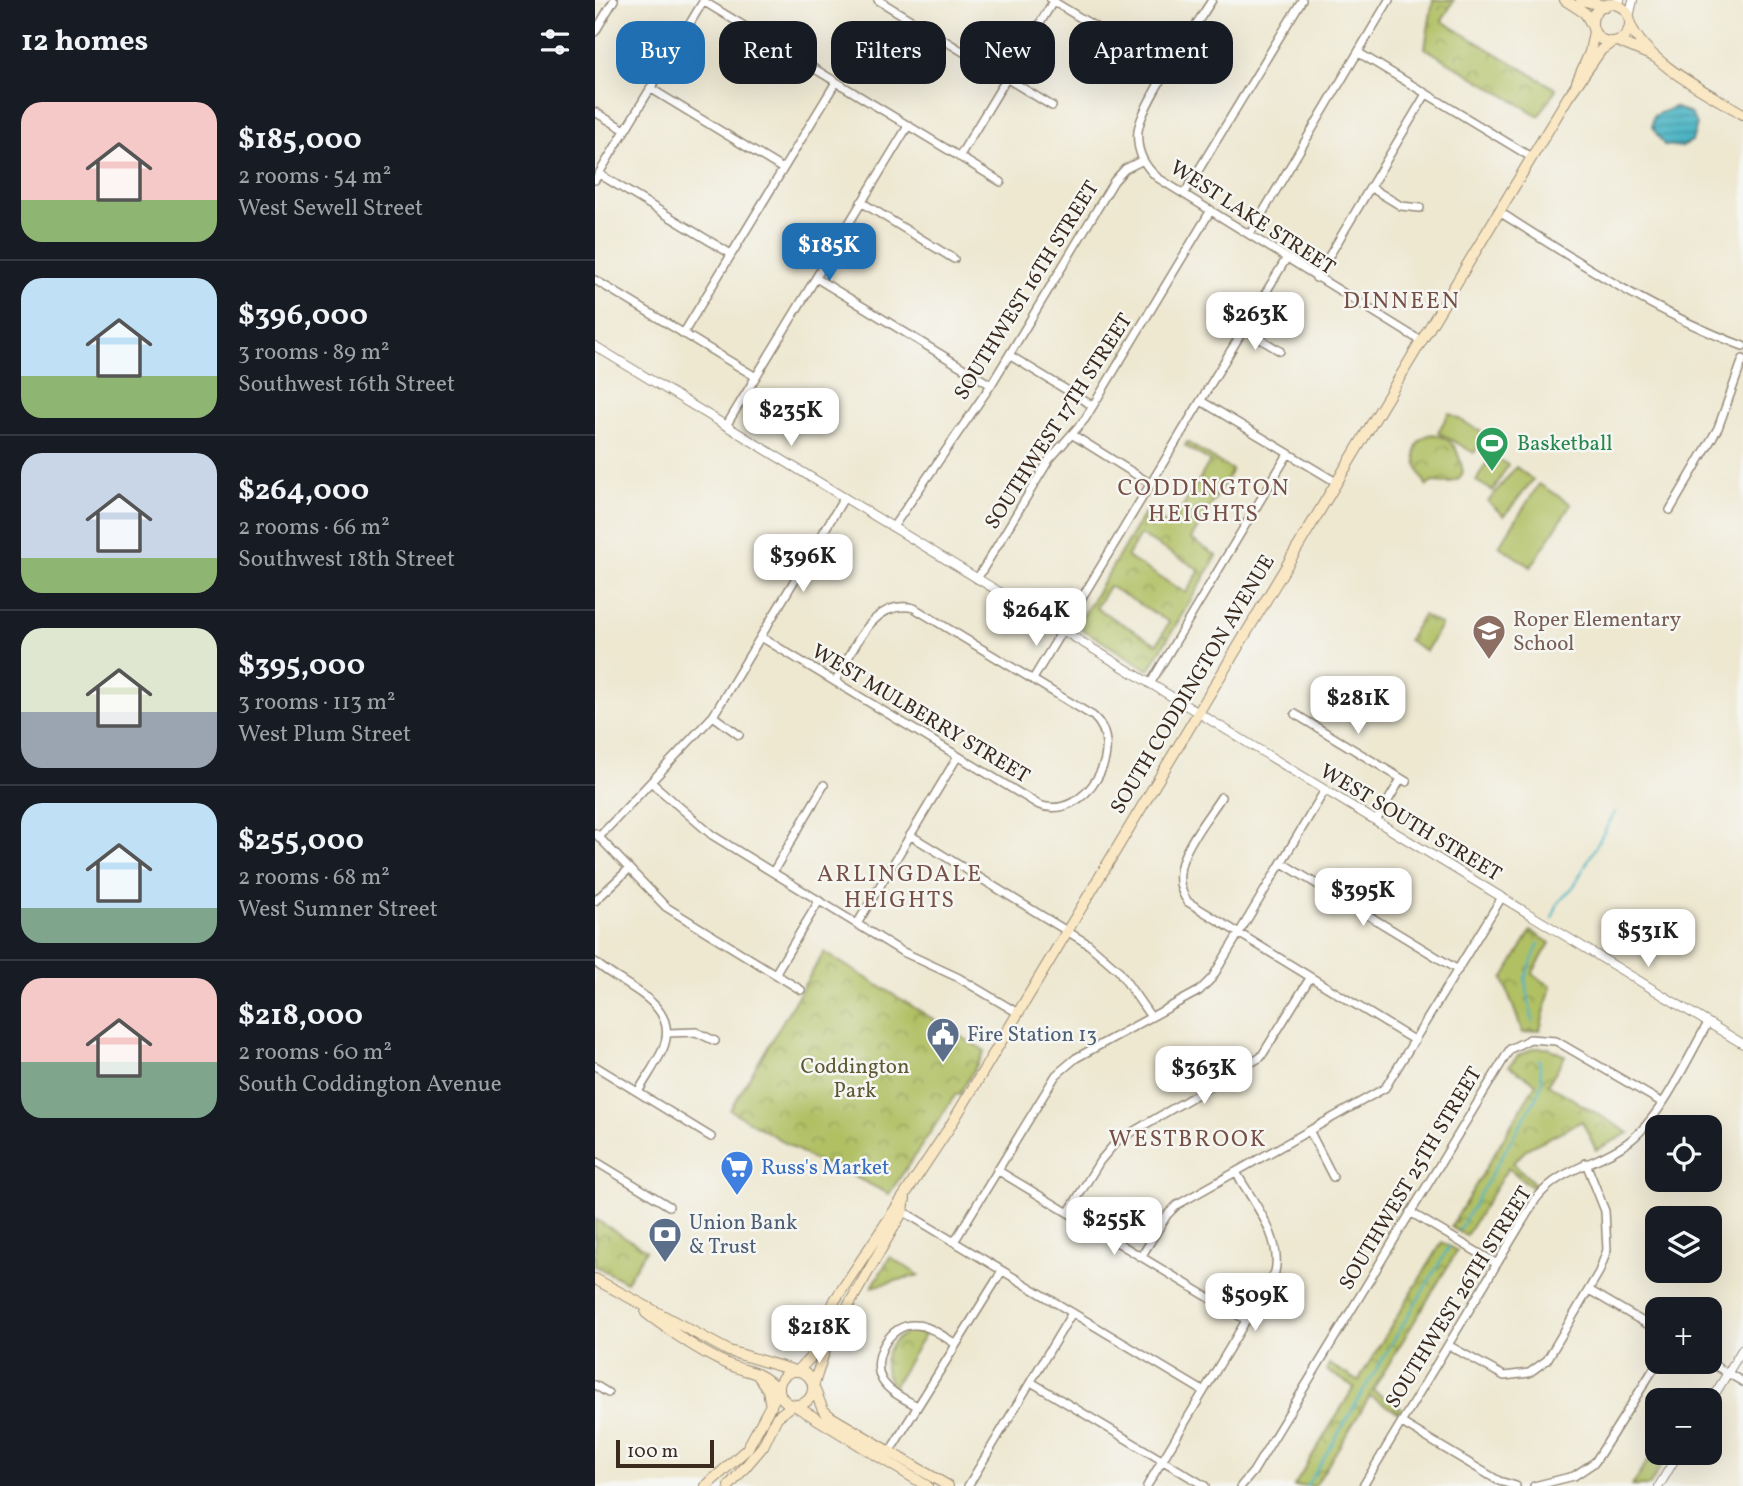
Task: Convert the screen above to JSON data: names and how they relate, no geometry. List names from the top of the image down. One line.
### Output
{"streets":{"main road":["SOUTH CODDINGTON AVENUE"],"street":["WEST LAKE STREET","SOUTHWEST 16TH STREET","SOUTHWEST 17TH STREET","WEST MULBERRY STREET","WEST SOUTH STREET","SOUTHWEST 25TH STREET","SOUTHWEST 26TH STREET"]},"crossings":[["WEST LAKE STREET","SOUTHWEST 16TH STREET"],["WEST LAKE STREET","SOUTHWEST 17TH STREET"],["WEST LAKE STREET","SOUTH CODDINGTON AVENUE"],["SOUTHWEST 16TH STREET","WEST SOUTH STREET"],["SOUTHWEST 17TH STREET","WEST SOUTH STREET"],["SOUTH CODDINGTON AVENUE","WEST SOUTH STREET"],["WEST SOUTH STREET","SOUTHWEST 26TH STREET"],["SOUTHWEST 25TH STREET","SOUTHWEST 26TH STREET"]],"districts":["DINNEEN","CODDINGTON HEIGHTS","ARLINGDALE HEIGHTS","WESTBROOK"],"parks":["Coddington Park"],"places":{"sports":["Basketball"],"school or university":["Roper Elementary School"],"public building":["Fire Station 13"],"supermarket":["Russ's Market"],"bank":["Union Bank & Trust"]},"scale_bar":"100 m","page":{"heading":"12 homes","chip":["Buy","Rent","Filters","New","Apartment"],"list":[{"name":"$185,000","note":"2 rooms · 54 m² · West Sewell Street"},{"name":"$396,000","note":"3 rooms · 89 m² · Southwest 16th Street"},{"name":"$264,000","note":"2 rooms · 66 m² · Southwest 18th Street"},{"name":"$395,000","note":"3 rooms · 113 m² · West Plum Street"},{"name":"$255,000","note":"2 rooms · 68 m² · West Sumner Street"},{"name":"$218,000","note":"2 rooms · 60 m² · South Coddington Avenue"}],"price":["$185K","$263K","$235K","$396K","$264K","$281K","$395K","$531K","$363K","$255K","$509K","$218K"],"map_buttons":["+","−"],"scale":"100 m"}}
